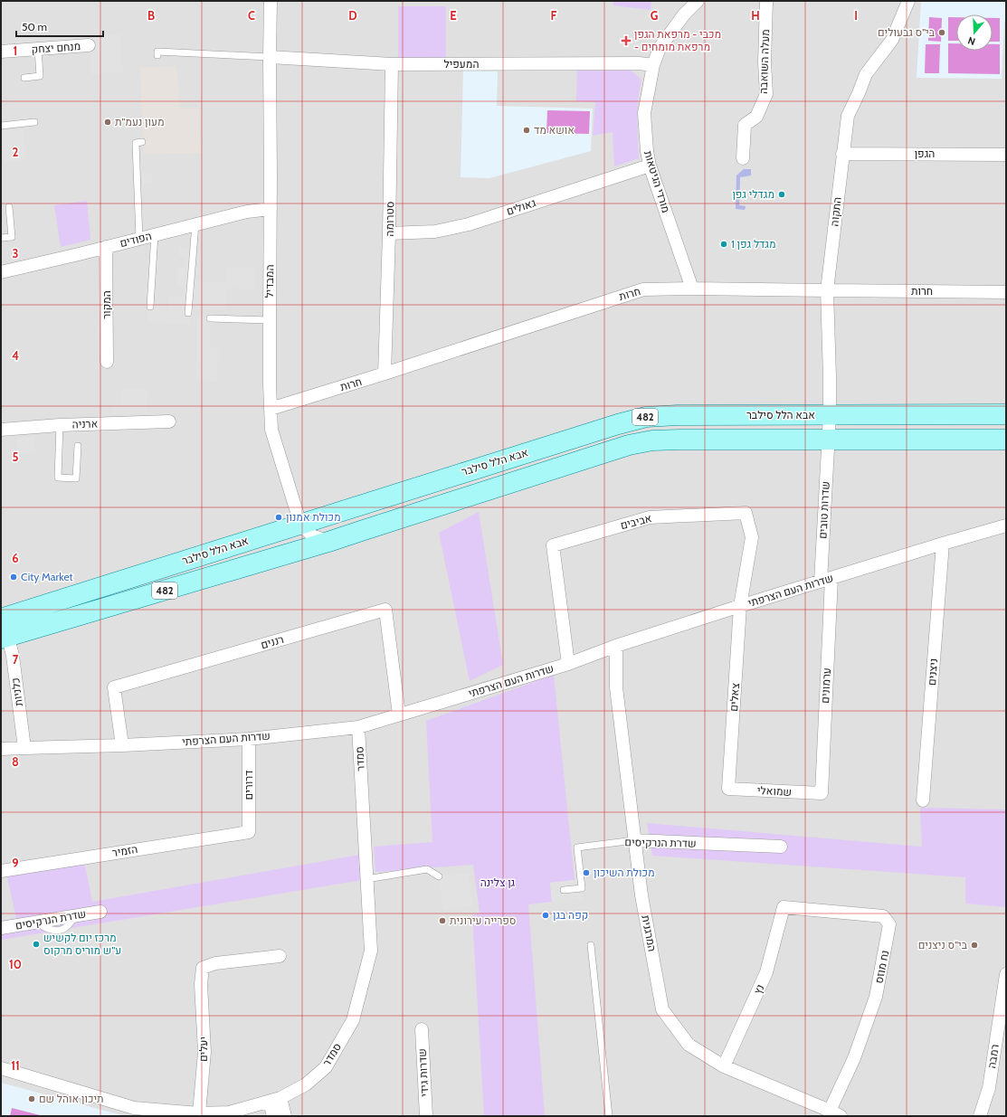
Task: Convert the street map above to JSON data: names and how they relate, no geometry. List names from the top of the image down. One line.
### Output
{"streets":{"main road":["אבא הלל סילבר","482"],"street":["מנחם יצחק","מעלה השואבה","המעפיל","הגפן","מורדי הגיטאות","גאולים","התקוה","סטרומה","הפודים","המבדיל","חרות","המקור","ארניה","שדרות טובים","אביבים","שדרות העם הצרפתי","רננים","ניצנים","ערמונים","כלניות","צאלים","סמדר","דרורים","שמואלי","שדרת הנרקיסים","הזמיר","המרגנית","נח מוזס","נץ","יעלים","רמבה","שדרות גידי"]},"crossings":[["המעפיל","מורדי הגיטאות"],["המעפיל","סטרומה"],["המעפיל","המבדיל"],["הגפן","התקוה"],["מורדי הגיטאות","גאולים"],["מורדי הגיטאות","חרות"],["גאולים","סטרומה"],["התקוה","חרות"],["התקוה","אבא הלל סילבר"],["התקוה","שדרות טובים"],["סטרומה","חרות"],["הפודים","המבדיל"],["הפודים","המקור"],["המבדיל","חרות"],["המבדיל","אבא הלל סילבר"],["אבא הלל סילבר","שדרות טובים"],["אבא הלל סילבר","כלניות"],["שדרות טובים","שדרות העם הצרפתי"],["שדרות טובים","ערמונים"],["אביבים","שדרות העם הצרפתי"],["אביבים","צאלים"],["שדרות העם הצרפתי","רננים"],["שדרות העם הצרפתי","ניצנים"],["שדרות העם הצרפתי","ערמונים"],["שדרות העם הצרפתי","כלניות"],["שדרות העם הצרפתי","צאלים"],["שדרות העם הצרפתי","סמדר"],["שדרות העם הצרפתי","דרורים"],["שדרות העם הצרפתי","המרגנית"],["ערמונים","שמואלי"],["צאלים","שמואלי"],["סמדר","יעלים"],["דרורים","הזמיר"],["שדרת הנרקיסים","המרגנית"],["המרגנית","נח מוזס"],["המרגנית","נץ"],["נח מוזס","נץ"]],"parks":["גן צלינה"],"places":{"other":["בי\"ס גבעולים","מעון נעמ\"ת","אושא מד","מגדלי גפן","מגדל גפן 1","מכולת אמנון","City Market","מכולת השיכון","קפה בגן","ספרייה עירונית","מרכז יום לקשיש ע\"ש מוריס מרקוס","בי\"ס ניצנים","תיכון אוהל שם"],"health":["מכבי - מרפאת הגפן - מרפאת מומחים"]},"scale_bar":"50 m","north":"bottom","grid":{"columns":["B","C","D","E","F","G","H","I"],"rows":["1","2","3","4","5","6","7","8","9","10","11"]}}
